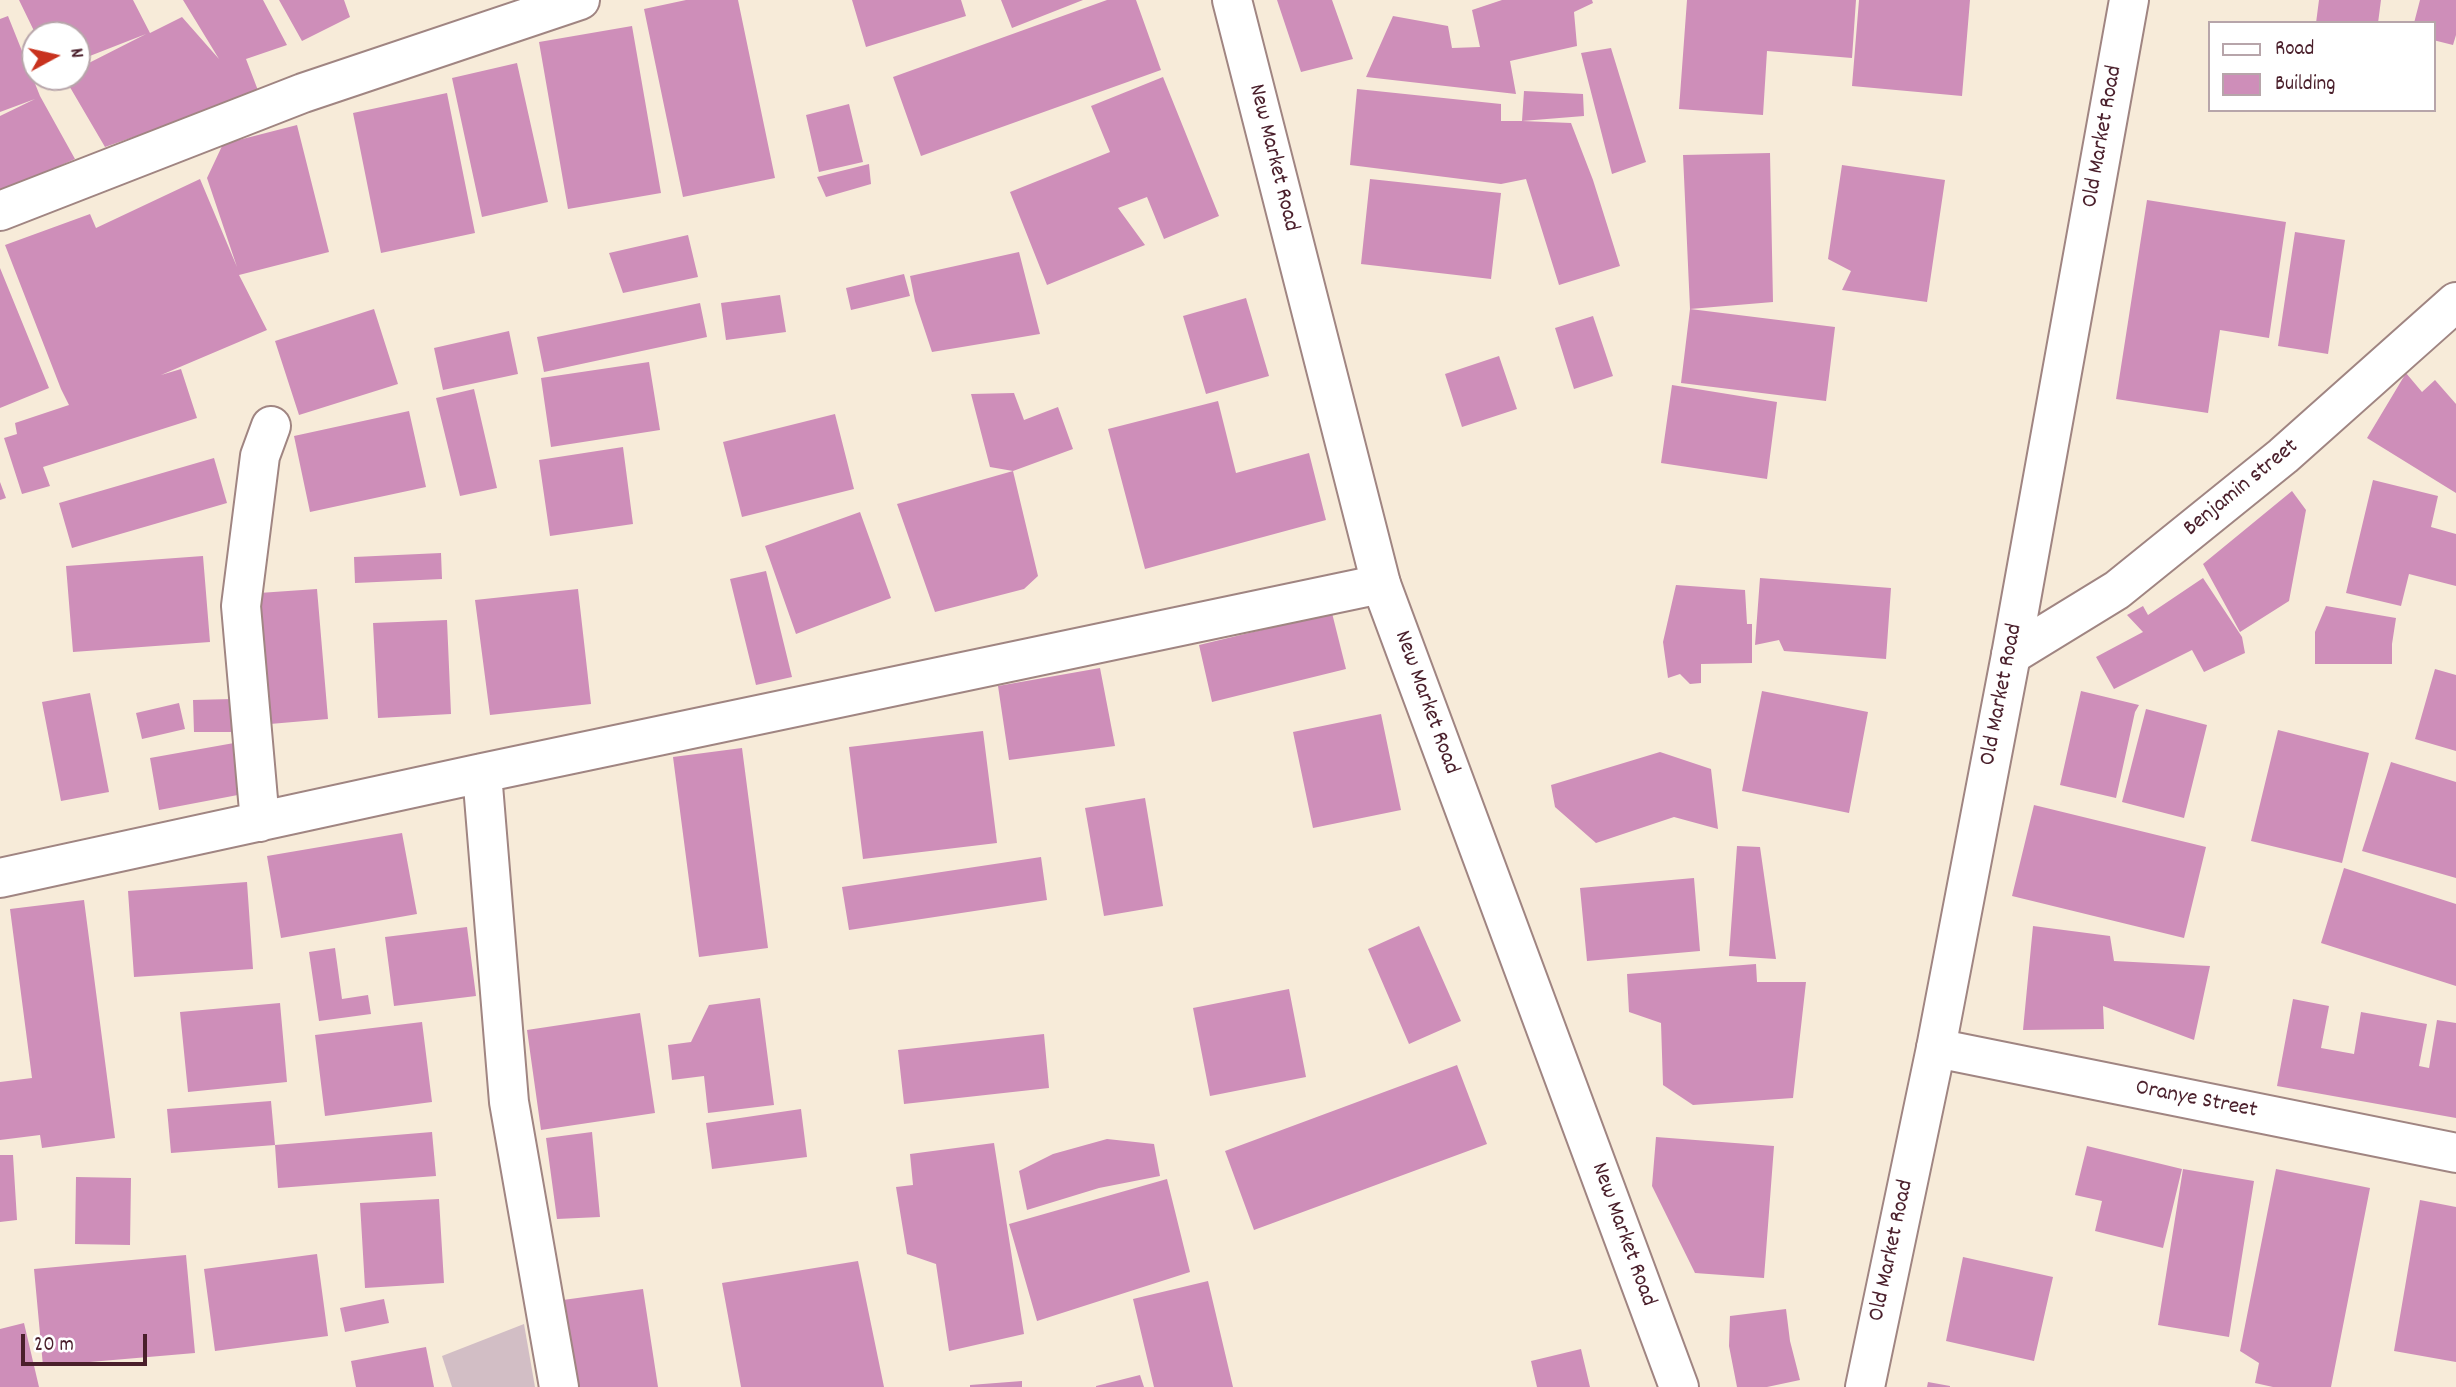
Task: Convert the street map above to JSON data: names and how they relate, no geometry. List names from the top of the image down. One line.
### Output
{"streets":{"street":["Old Market Road","New Market Road","Benjamin street","Oranye Street"]},"crossings":[["Old Market Road","Benjamin street"],["Old Market Road","Oranye Street"]],"legend":["Road","Building"],"scale_bar":"20 m","north":"right"}
